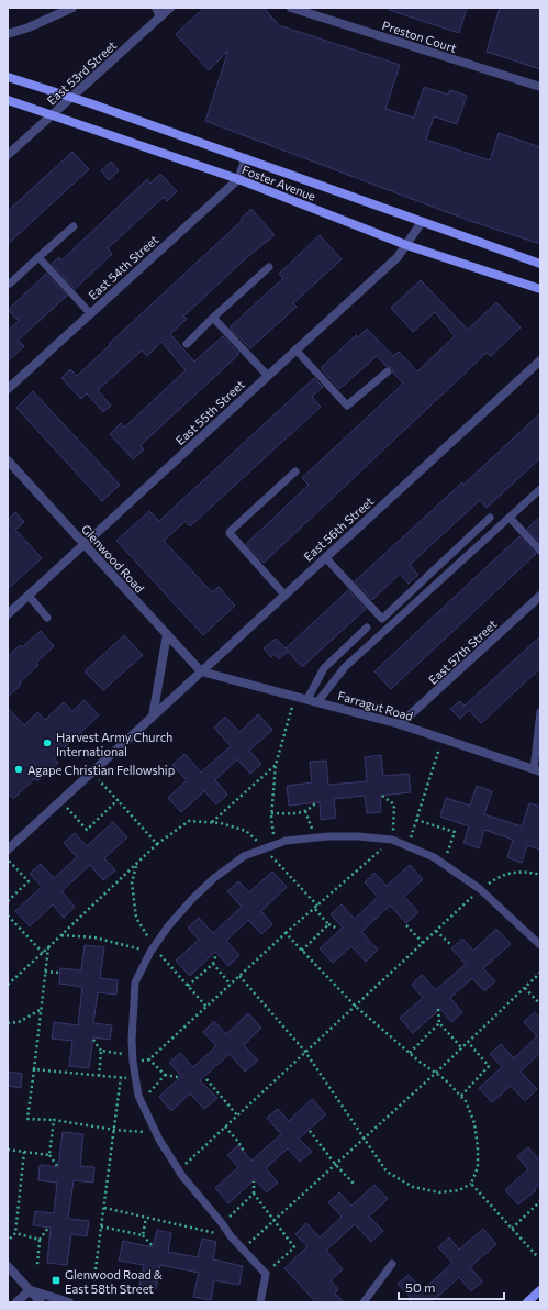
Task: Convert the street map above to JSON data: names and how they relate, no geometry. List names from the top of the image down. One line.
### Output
{"streets":{"main road":["Foster Avenue"],"street":["Preston Court","East 53rd Street","East 54th Street","East 55th Street","East 56th Street","Glenwood Road","East 57th Street","Farragut Road"]},"crossings":[["East 53rd Street","Foster Avenue"],["Foster Avenue","East 54th Street"],["Foster Avenue","East 55th Street"],["East 55th Street","Glenwood Road"],["East 56th Street","Glenwood Road"],["East 56th Street","Farragut Road"],["Glenwood Road","Farragut Road"],["East 57th Street","Farragut Road"]],"places":{"other":["Harvest Army Church International","Agape Christian Fellowship"],"transit":["Glenwood Road & East 58th Street"]},"scale_bar":"50 m"}
